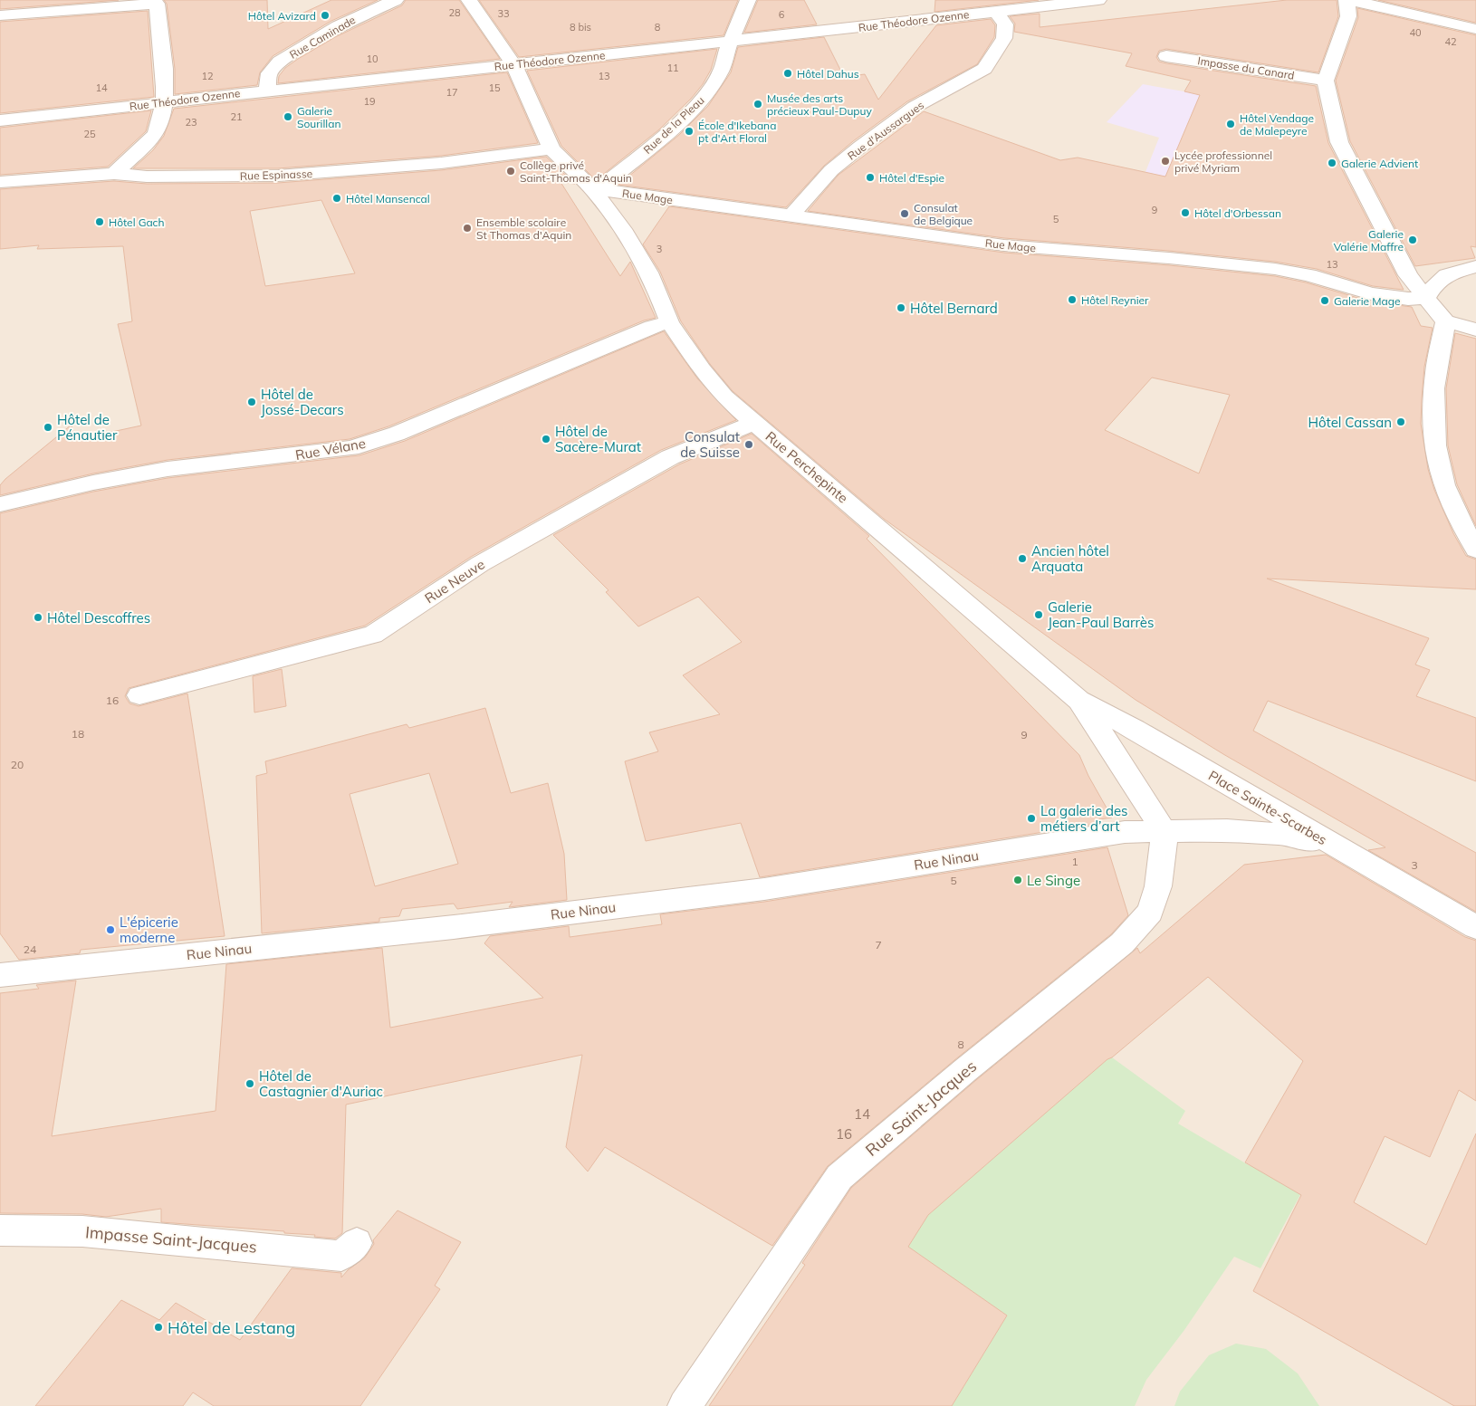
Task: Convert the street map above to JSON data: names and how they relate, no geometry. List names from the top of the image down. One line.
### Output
{"streets":{"street":["Rue Théodore Ozenne","Rue Caminade","Impasse du Canard","Rue de la Pleau","Rue d'Aussargues","Rue Espinasse","Rue Mage","Rue Vélane","Rue Perchepinte","Rue Neuve","Place Sainte-Scarbes","Rue Ninau","Rue Saint-Jacques","Impasse Saint-Jacques"]},"crossings":[["Rue Théodore Ozenne","Rue Caminade"],["Rue Théodore Ozenne","Rue de la Pleau"],["Rue Théodore Ozenne","Rue d'Aussargues"],["Rue Théodore Ozenne","Rue Perchepinte"],["Rue de la Pleau","Rue Mage"],["Rue de la Pleau","Rue Perchepinte"],["Rue d'Aussargues","Rue Mage"],["Rue Espinasse","Rue Perchepinte"],["Rue Mage","Rue Perchepinte"],["Rue Vélane","Rue Perchepinte"],["Rue Perchepinte","Rue Neuve"],["Rue Perchepinte","Place Sainte-Scarbes"],["Place Sainte-Scarbes","Rue Ninau"],["Place Sainte-Scarbes","Rue Saint-Jacques"],["Rue Ninau","Rue Saint-Jacques"]],"places":["Hôtel Avizard","Hôtel Dahus","Musée des arts précieux Paul-Dupuy","Galerie Sourillan","Hôtel Vendage de Malepeyre","École d'Ikebana pt d'Art Floral","Lycée professionnel privé Myriam","Galerie Advient","Collège privé Saint-Thomas d'Aquin","Hôtel d'Espie","Hôtel Mansencal","Hôtel d'Orbessan","Consulat de Belgique","Hôtel Gach","Ensemble scolaire St Thomas d'Aquin","Galerie Valérie Maffre","Hôtel Reynier","Galerie Mage","Hôtel Bernard","Hôtel de Jossé-Decars","Hôtel Cassan","Hôtel de Pénautier","Hôtel de Sacère-Murat","Consulat de Suisse","Ancien hôtel Arquata","Galerie Jean-Paul Barrès","Hôtel Descoffres","La galerie des métiers d’art","Le Singe","L'épicerie moderne","Hôtel de Castagnier d'Auriac","Hôtel de Lestang"],"house_numbers":["28","33","6","8 bis","8","40","42","10","11","12","13","14","15","17","19","21","23","25","9","5","3","13","16","18","9","20","1","3","5","7","24","8","14","16"]}
